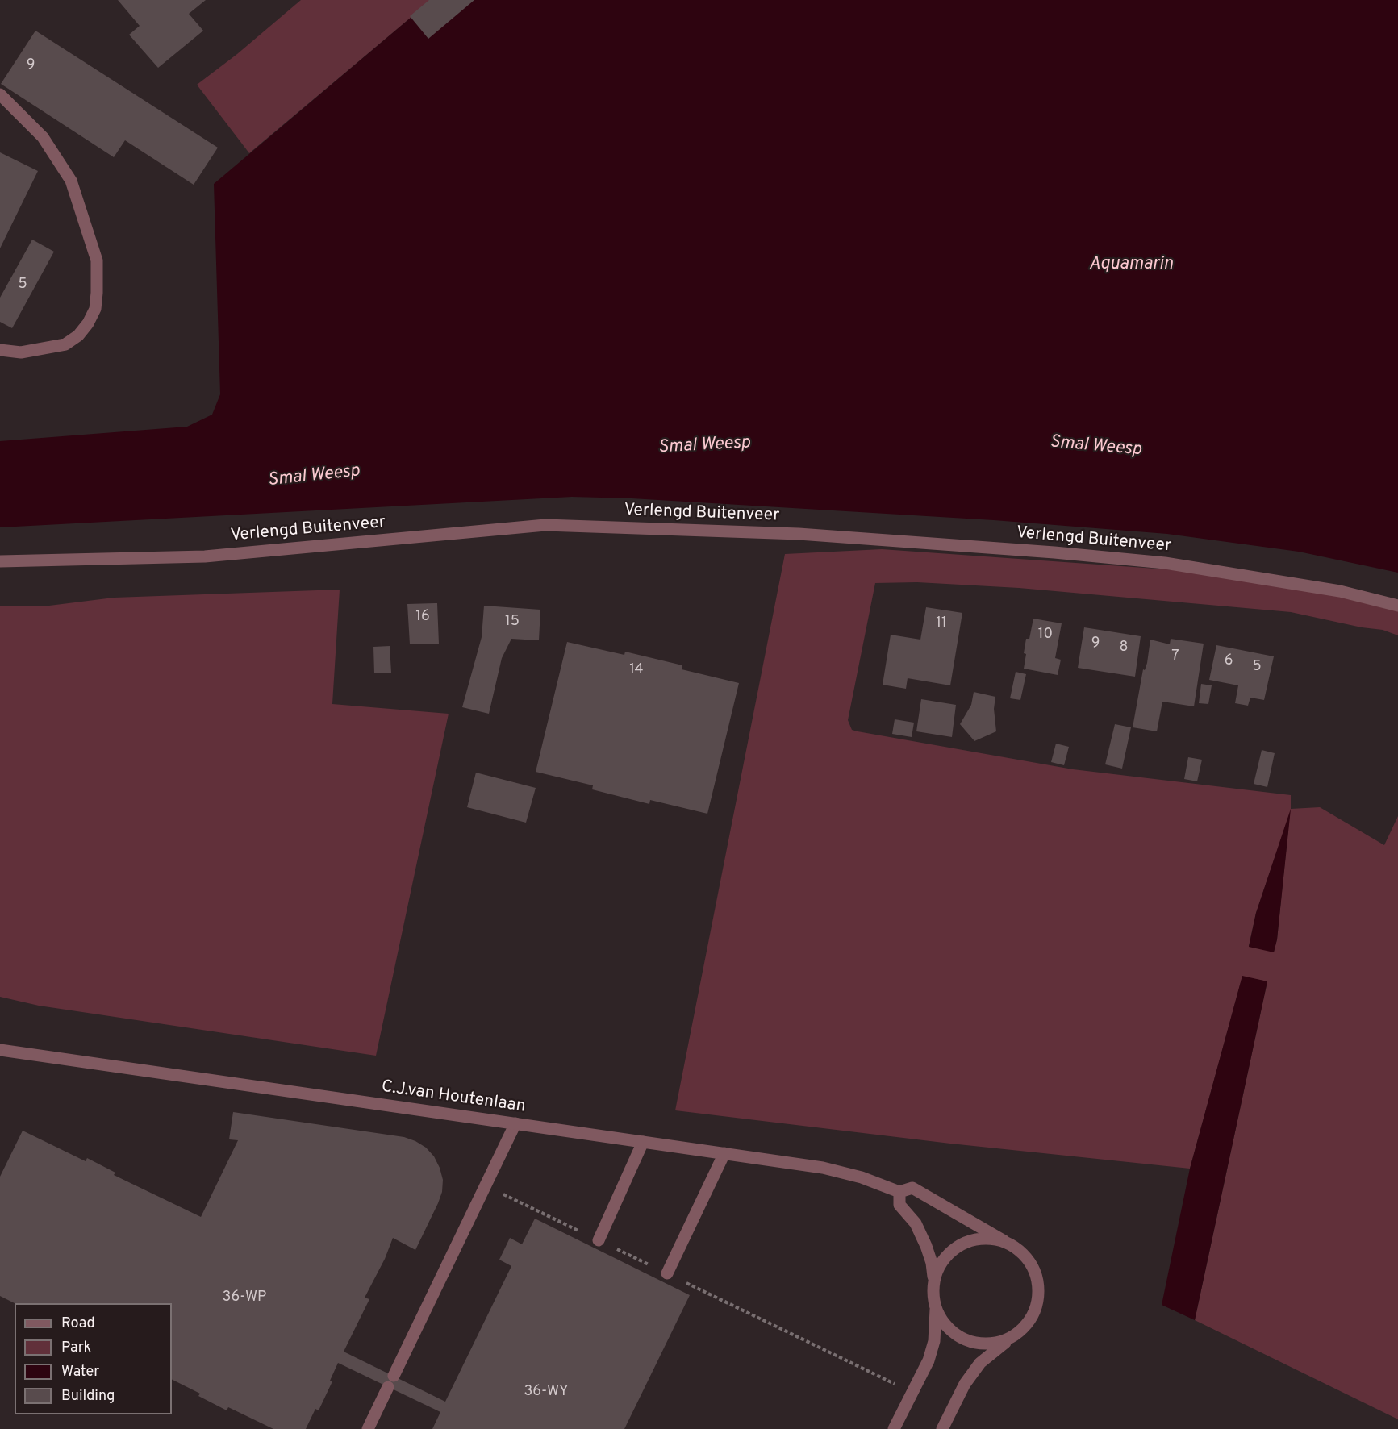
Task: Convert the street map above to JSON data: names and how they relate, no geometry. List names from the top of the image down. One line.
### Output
{"streets":{"street":["Verlengd Buitenveer","C.J.van Houtenlaan"]},"water":["Aquamarin","Smal Weesp"],"house_numbers":["9","5","16","15","11","10","9","8","7","6","5","14","36-WP","36-WY"],"legend":["Road","Park","Water","Building"]}
